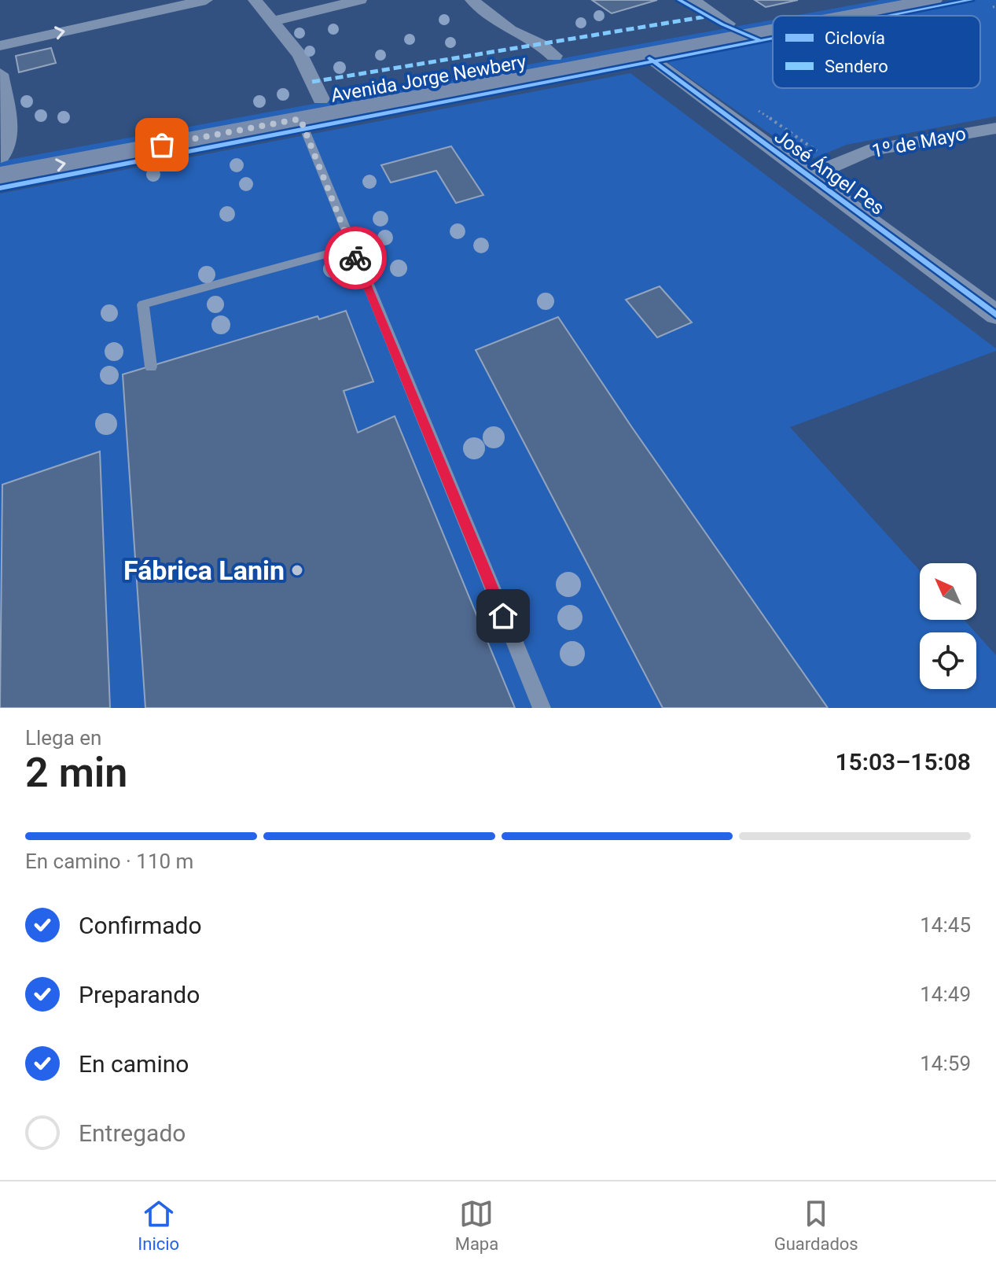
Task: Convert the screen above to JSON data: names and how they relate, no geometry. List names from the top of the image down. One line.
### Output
{"streets":{"main road":["Avenida Jorge Newbery"],"street":["1º de Mayo","José Ángel Pes"]},"crossings":[["Avenida Jorge Newbery","José Ángel Pes"],["1º de Mayo","José Ángel Pes"]],"places":["Fábrica Lanin"],"legend":["Ciclovía","Sendero"],"north":"top left","page":{"heading":["2 min","Llega en","15:03–15:08"],"bar":"En camino · 110 m","list":[["Confirmado","14:45"],["Preparando","14:49"],["En camino","14:59"],"Entregado"],"tabs":["Inicio","Mapa","Guardados"]}}
